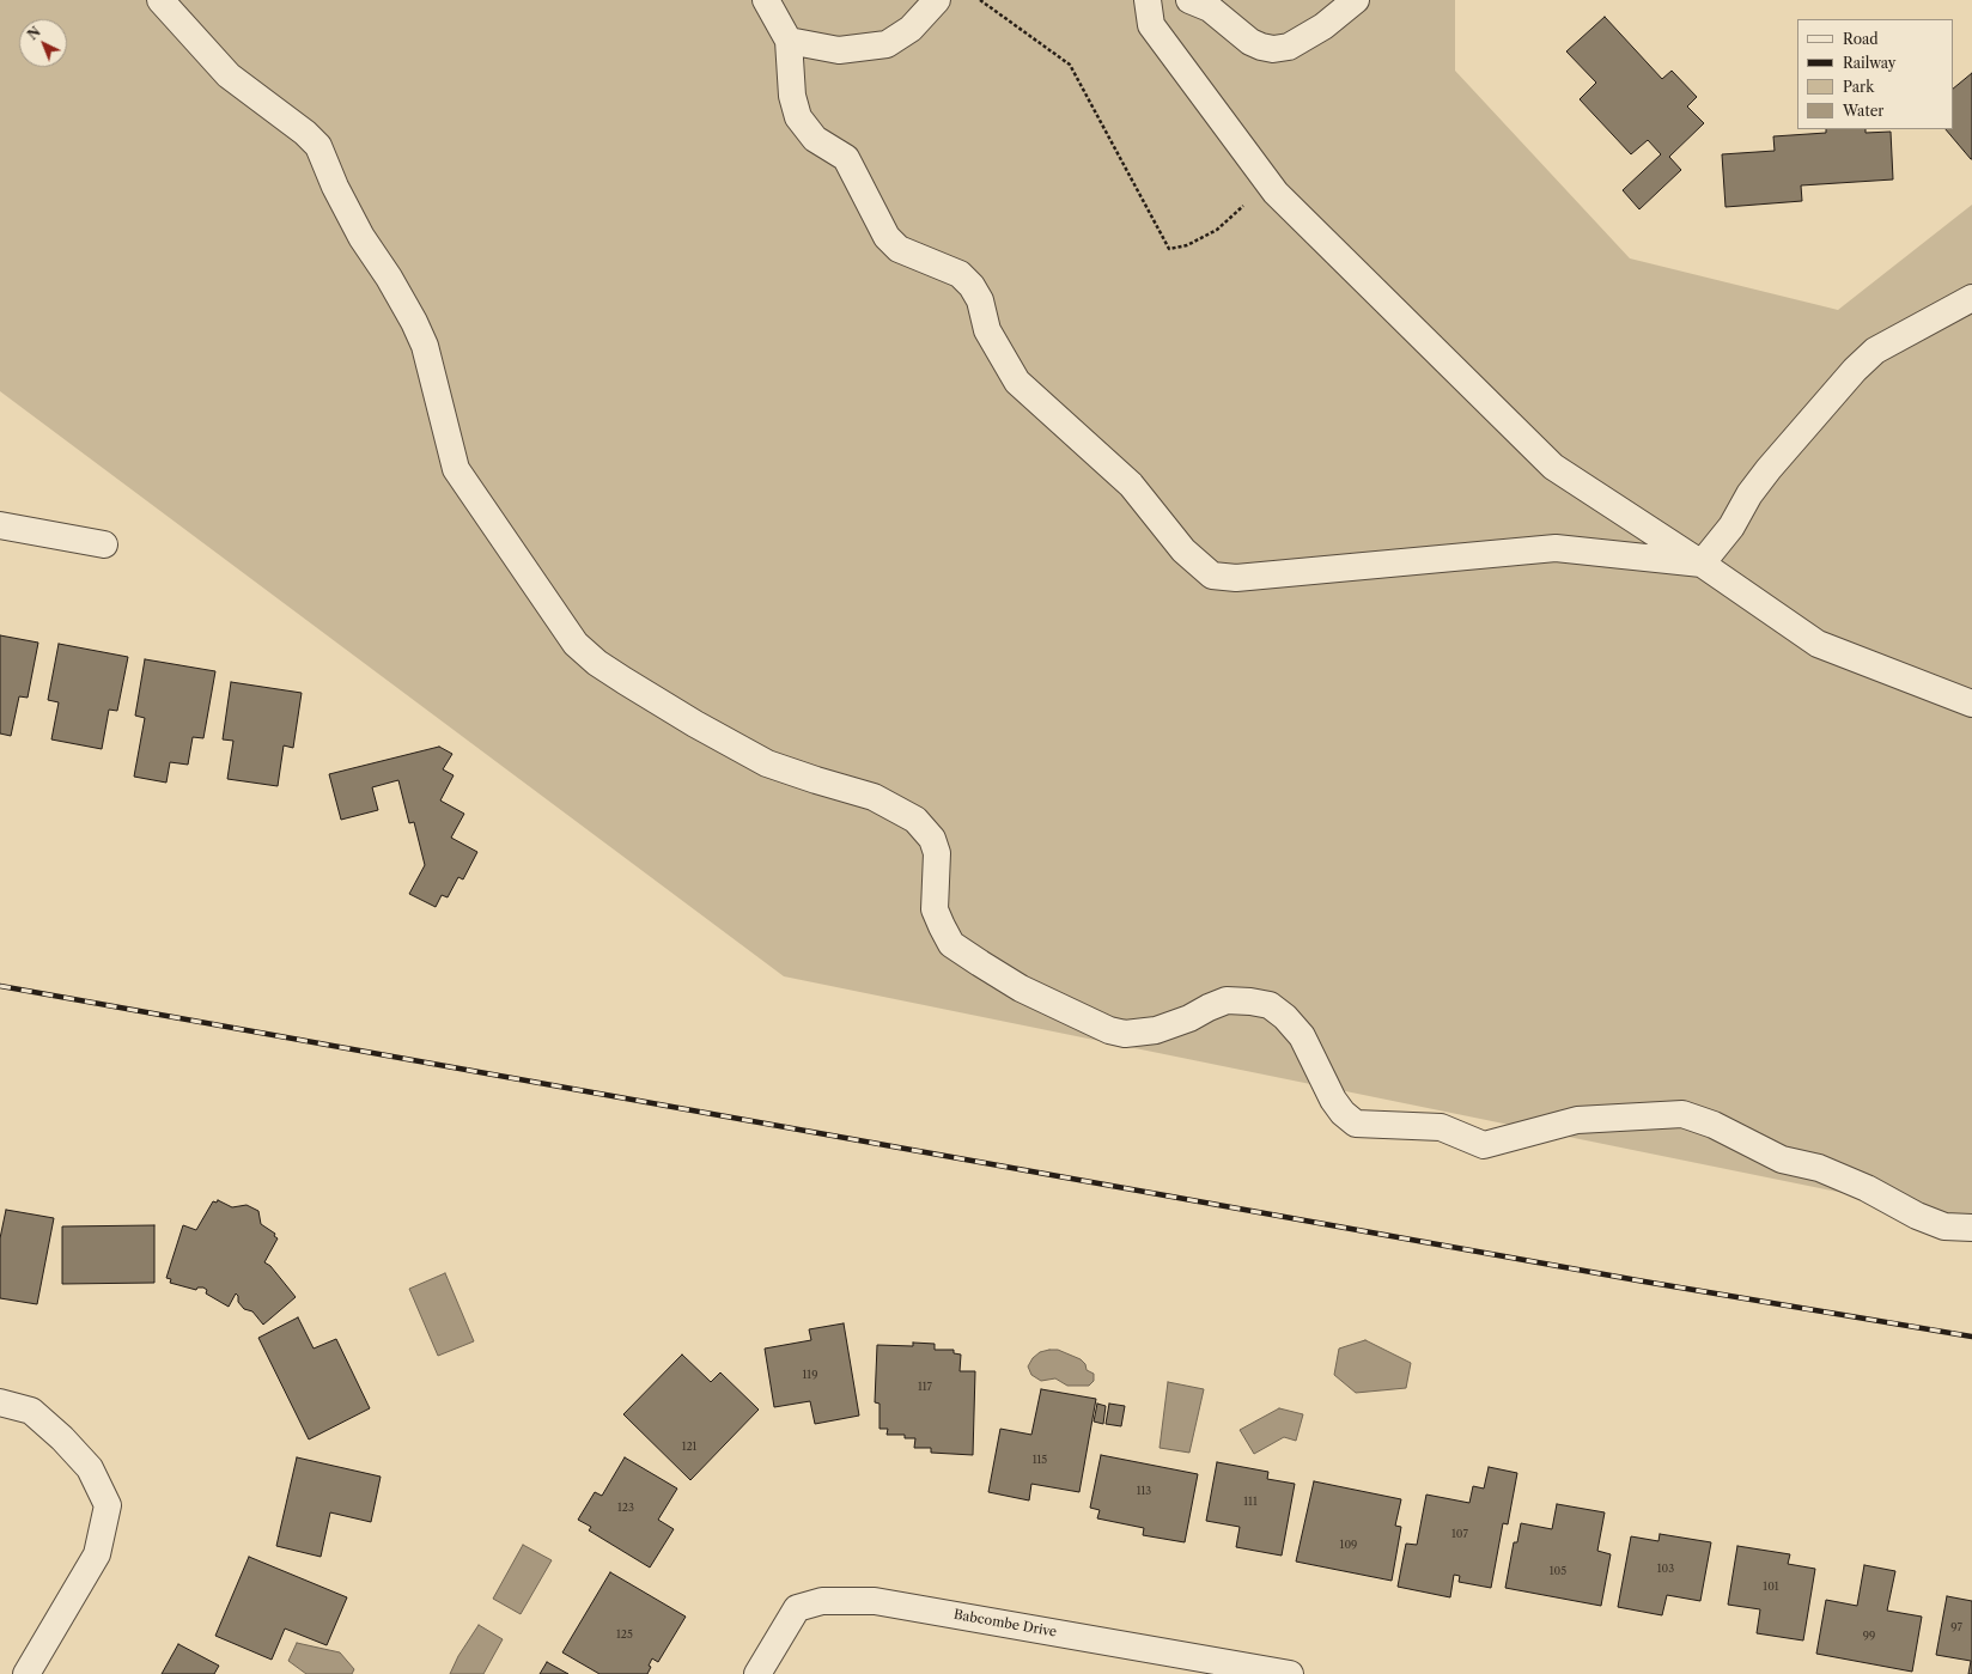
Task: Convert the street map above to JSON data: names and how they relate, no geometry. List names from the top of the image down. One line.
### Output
{"streets":{"street":["Babcombe Drive"]},"house_numbers":["119","117","121","115","113","111","123","107","109","103","105","101","97","125","99"],"legend":["Road","Railway","Park","Water"],"north":"top left"}
